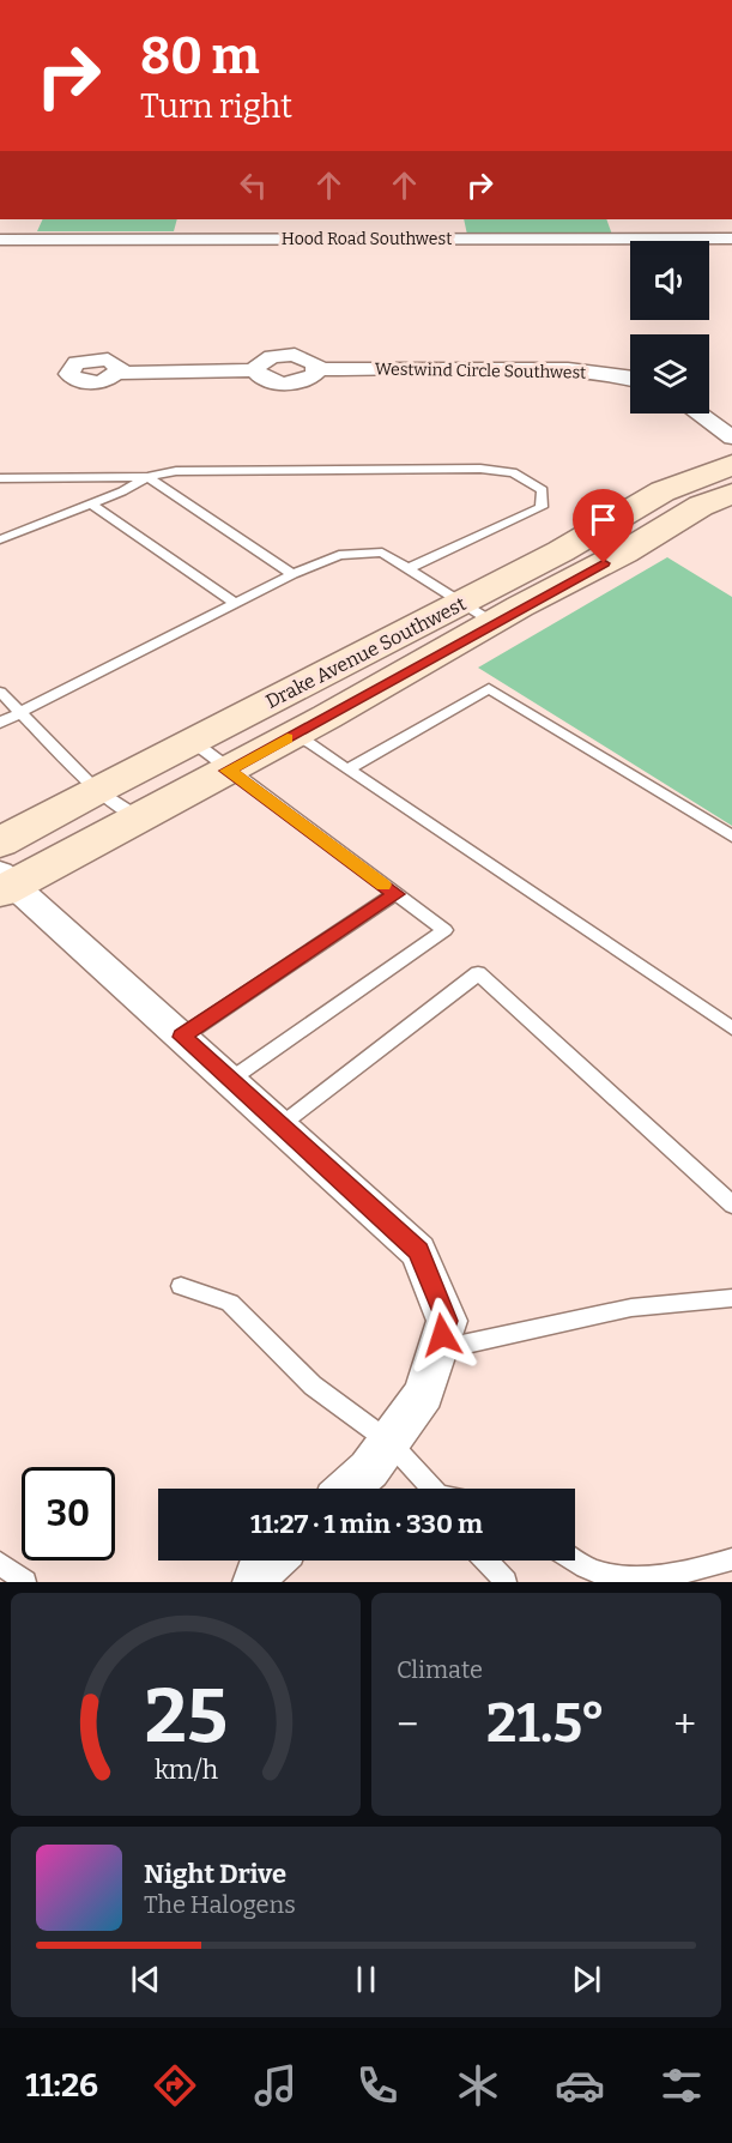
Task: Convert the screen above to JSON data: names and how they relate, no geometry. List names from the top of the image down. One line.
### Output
{"streets":{"street":["Hood Road Southwest","Westwind Circle Southwest","Drake Avenue Southwest"]},"page":{"turn":["80 m","Turn right"],"limit":"30","trip":"11:27 · 1 min · 330 m","tile":"Climate","heat":["−","21.5°","+"],"song":["Night Drive","The Halogens"],"tabs":"11:26","gauge":["25","km/h"]}}
